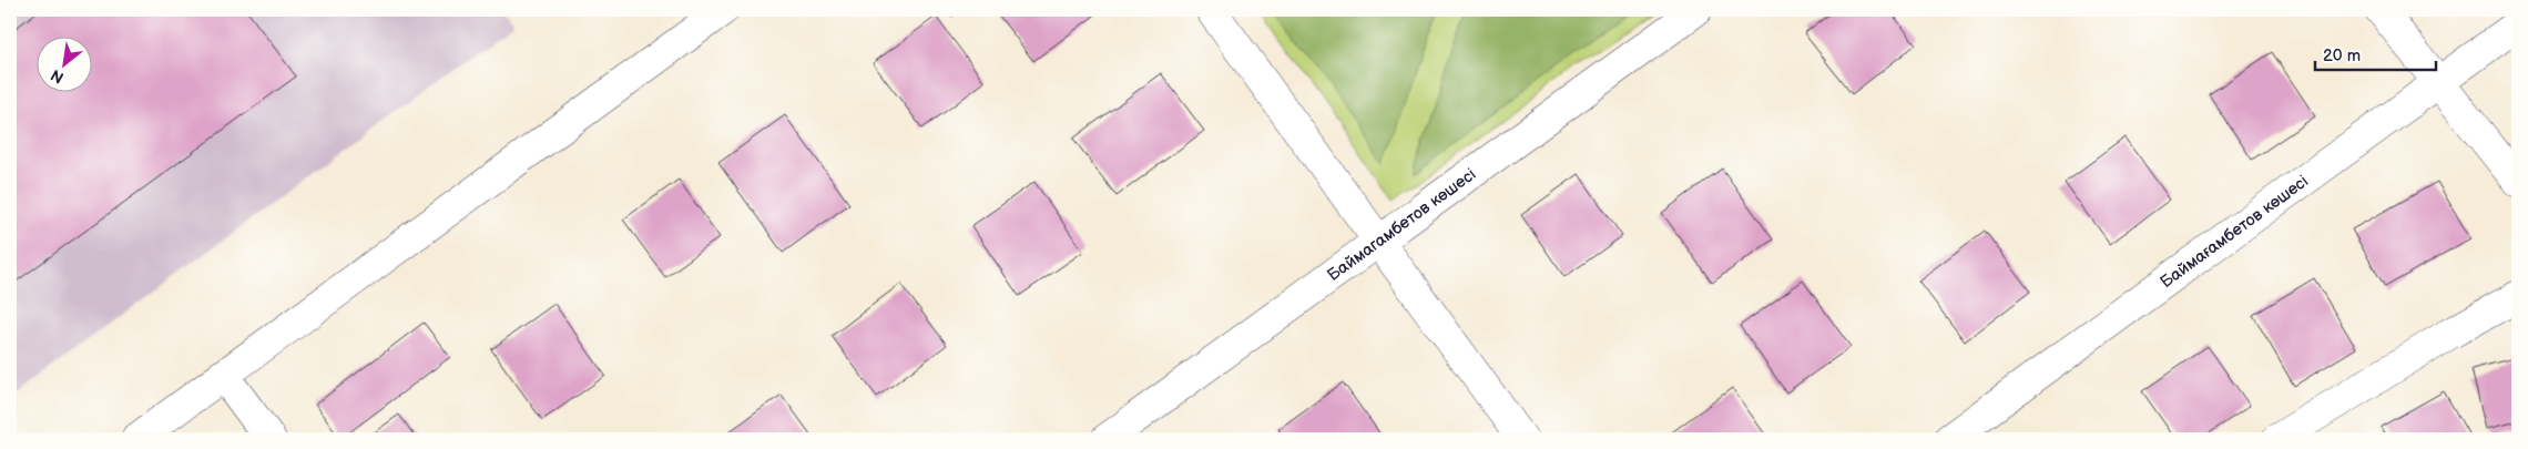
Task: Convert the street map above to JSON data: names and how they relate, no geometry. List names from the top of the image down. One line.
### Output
{"streets":{"street":["Баймагамбетов көшесі","Баймағамбетов көшесі"]},"scale_bar":"20 m","north":"bottom left"}
